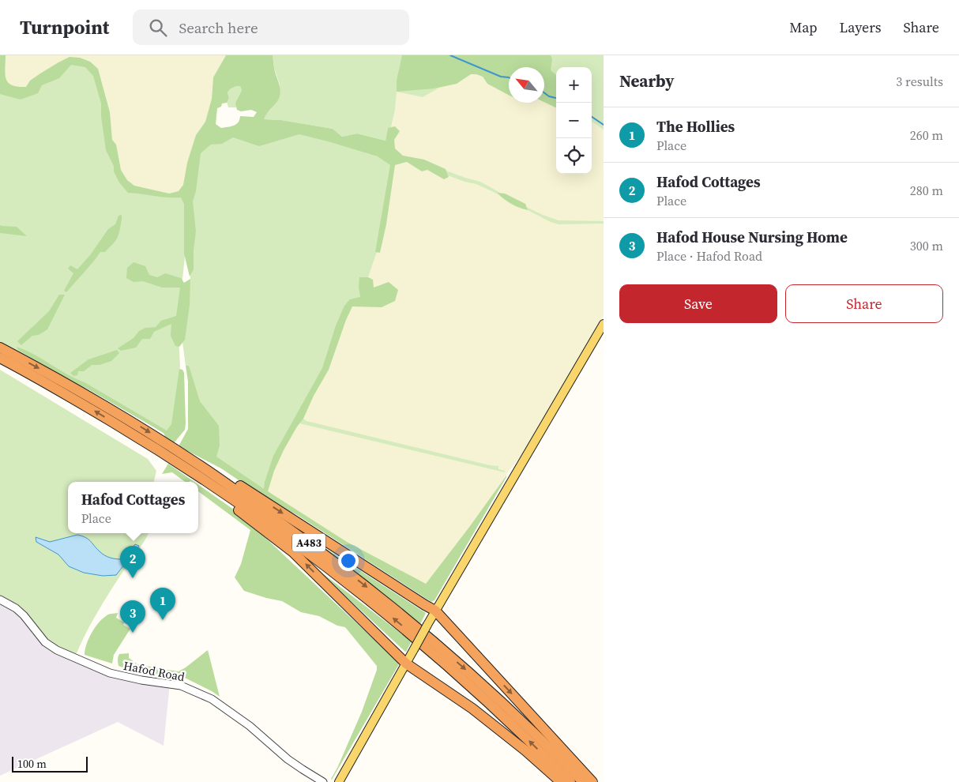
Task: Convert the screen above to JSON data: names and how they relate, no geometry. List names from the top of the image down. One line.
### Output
{"streets":{"highway":["A483"],"street":["Hafod Road"]},"scale_bar":"100 m","north":"top left","page":{"header":"Turnpoint","search":"Search here","nav":["Map","Layers","Share"],"heading":["Nearby","3 results"],"map_buttons":["+","−"],"list":[{"mark":"1","name":"The Hollies","note":"Place","value":"260 m"},{"mark":"2","name":"Hafod Cottages","note":"Place","value":"280 m"},{"mark":"3","name":"Hafod House Nursing Home","note":"Place · Hafod Road","value":"300 m"}],"buttons":["Save","Share"],"popup":["Hafod Cottages","Place"],"pins":["2","1","3"],"scale":"100 m"}}
